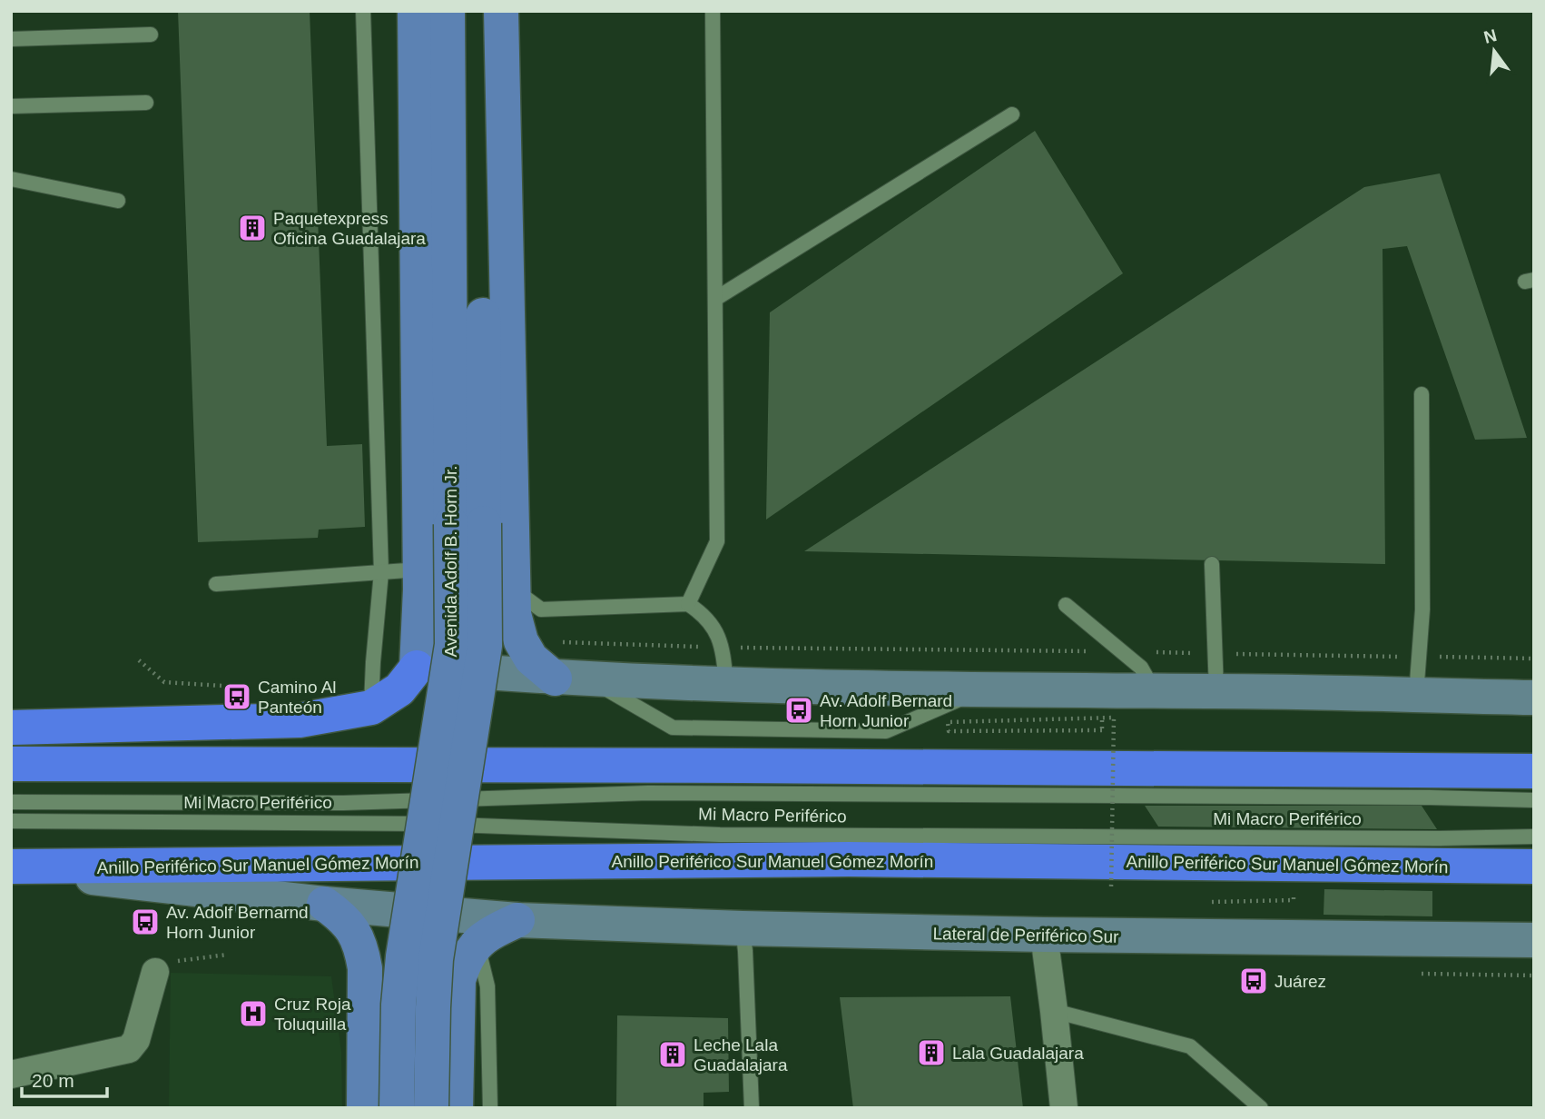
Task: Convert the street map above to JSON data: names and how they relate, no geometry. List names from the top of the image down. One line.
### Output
{"streets":{"highway":["Anillo Periférico Sur Manuel Gómez Morín"],"main road":["Avenida Adolf B. Horn Jr."],"street":["Lateral de Periférico Sur"],"lane":["Mi Macro Periférico"]},"crossings":[["Anillo Periférico Sur Manuel Gómez Morín","Lateral de Periférico Sur"]],"places":{"building":["Paquetexpress Oficina Guadalajara","Lala Guadalajara","Leche Lala Guadalajara"],"bus stop":["Camino Al Panteón","Av. Adolf Bernard Horn Junior","Av. Adolf Bernarnd Horn Junior","Juárez"],"hospital":["Cruz Roja Toluquilla"]},"scale_bar":"20 m","north":"top"}
